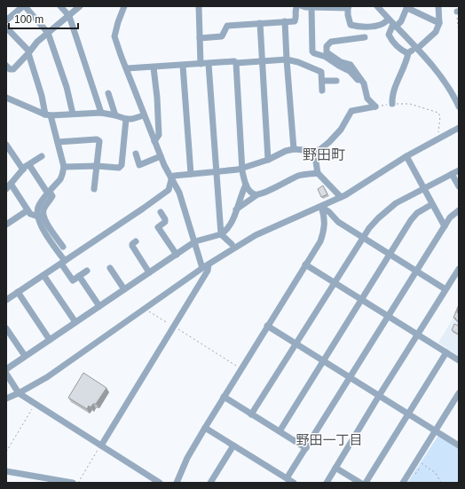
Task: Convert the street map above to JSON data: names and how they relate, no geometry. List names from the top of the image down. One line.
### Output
{"districts":["野田町","野田一丁目"],"scale_bar":"100 m"}
